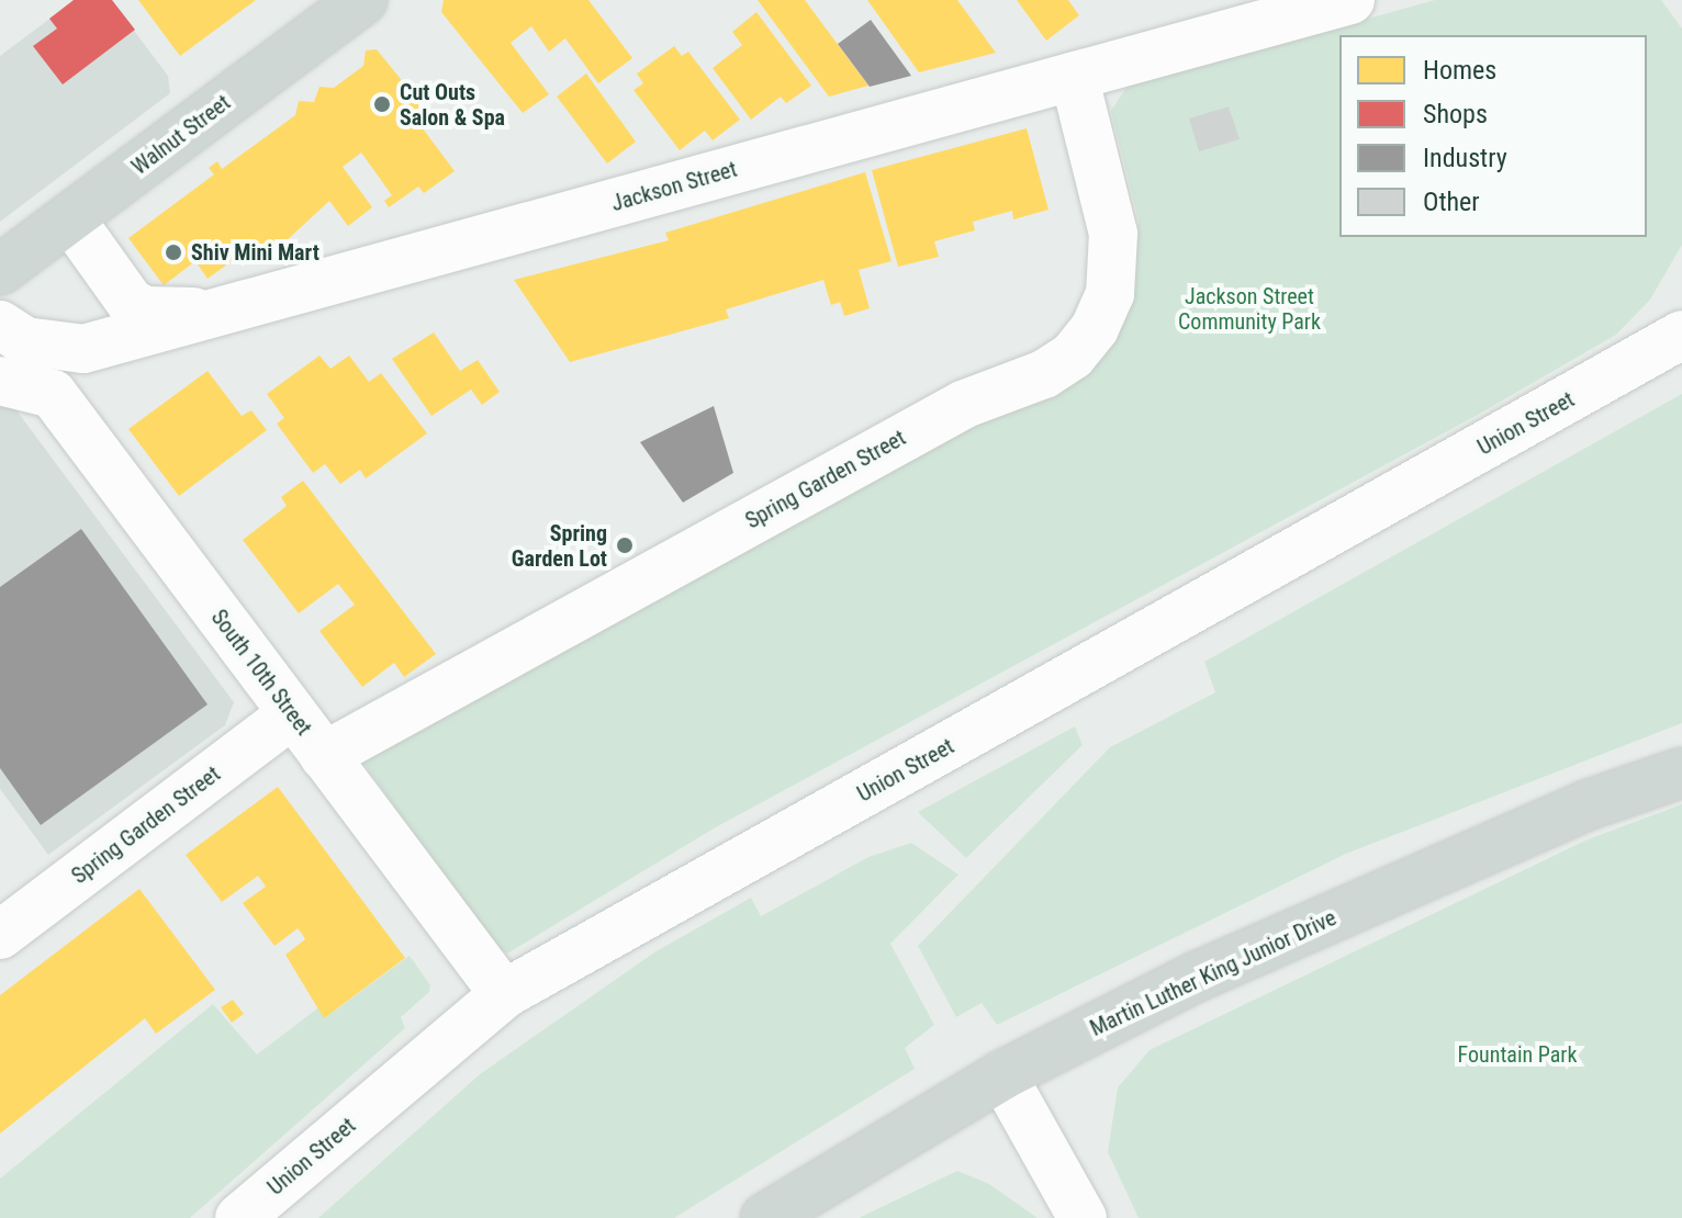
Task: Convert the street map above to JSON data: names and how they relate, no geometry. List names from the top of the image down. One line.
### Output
{"streets":{"main road":["Walnut Street","Martin Luther King Junior Drive"],"street":["Jackson Street","Union Street","Spring Garden Street","South 10th Street"]},"crossings":[["Jackson Street","Spring Garden Street"],["Union Street","South 10th Street"],["Spring Garden Street","South 10th Street"]],"parks":["Jackson Street Community Park","Fountain Park"],"places":["Cut Outs Salon & Spa","Shiv Mini Mart","Spring Garden Lot"],"legend":["Homes","Shops","Industry","Other"]}
